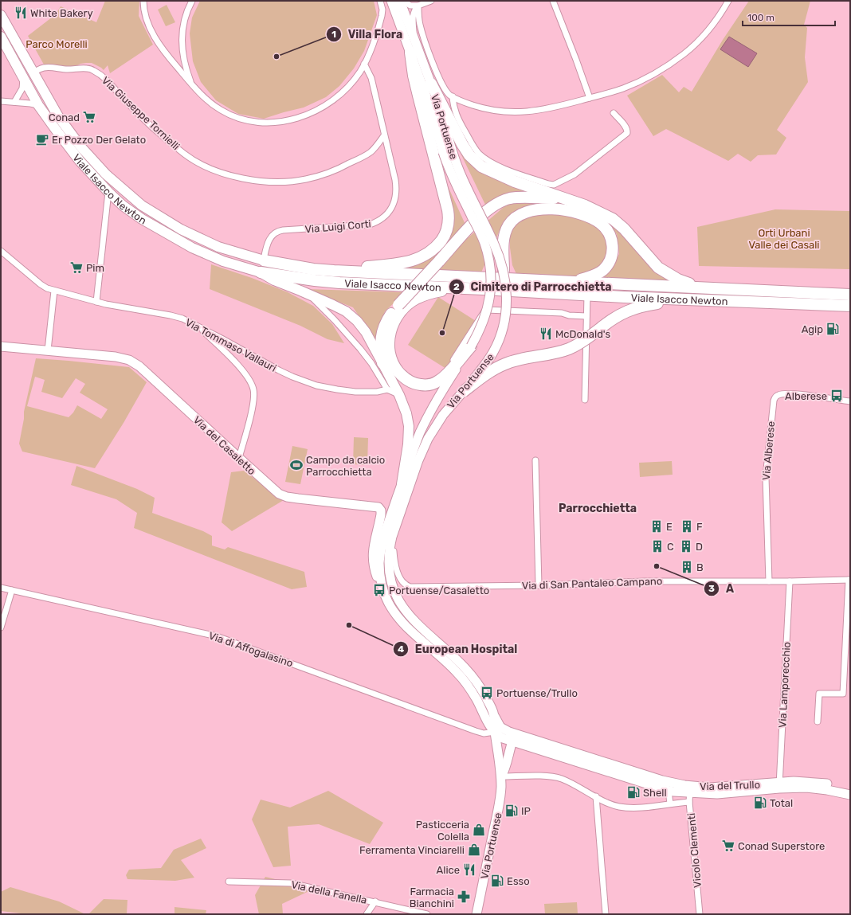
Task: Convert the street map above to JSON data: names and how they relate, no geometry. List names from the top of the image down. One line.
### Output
{"streets":{"highway":["Viale Isacco Newton"],"main road":["Via Portuense","Via del Casaletto","Via del Trullo"],"street":["Via Giuseppe Tornielli","Via Luigi Corti","Via Tommaso Vallauri","Via Alberese","Via di San Pantaleo Campano","Via di Affogalasino","Via Lamporecchio","Vicolo Clementi","Via della Fanella"]},"crossings":[["Via Giuseppe Tornielli","Viale Isacco Newton"],["Via Giuseppe Tornielli","Via Luigi Corti"],["Via Portuense","Via del Casaletto"],["Via Portuense","Via di San Pantaleo Campano"],["Via Portuense","Via di Affogalasino"],["Via Portuense","Via del Trullo"],["Viale Isacco Newton","Via Luigi Corti"],["Via Alberese","Via di San Pantaleo Campano"],["Via di San Pantaleo Campano","Via Lamporecchio"],["Via di Affogalasino","Via del Trullo"],["Via Lamporecchio","Via del Trullo"],["Via del Trullo","Vicolo Clementi"]],"districts":["Parrocchietta"],"parks":["Parco Morelli","Orti Urbani Valle dei Casali"],"places":{"restaurant":["White Bakery","McDonald's","Alice"],"other":["Villa Flora","Cimitero di Parrocchietta","A","European Hospital"],"supermarket":["Conad","Pim","Conad Superstore"],"cafe":["Er Pozzo Der Gelato"],"fuel station":["Agip","Shell","Total","IP","Esso"],"bus stop":["Alberese","Portuense/Casaletto","Portuense/Trullo"],"sports":["Campo da calcio Parrocchietta"],"building":["E","F","C","D","B"],"shop":["Pasticceria Colella","Ferramenta Vinciarelli"],"pharmacy":["Farmacia Bianchini"]},"scale_bar":"100 m"}
